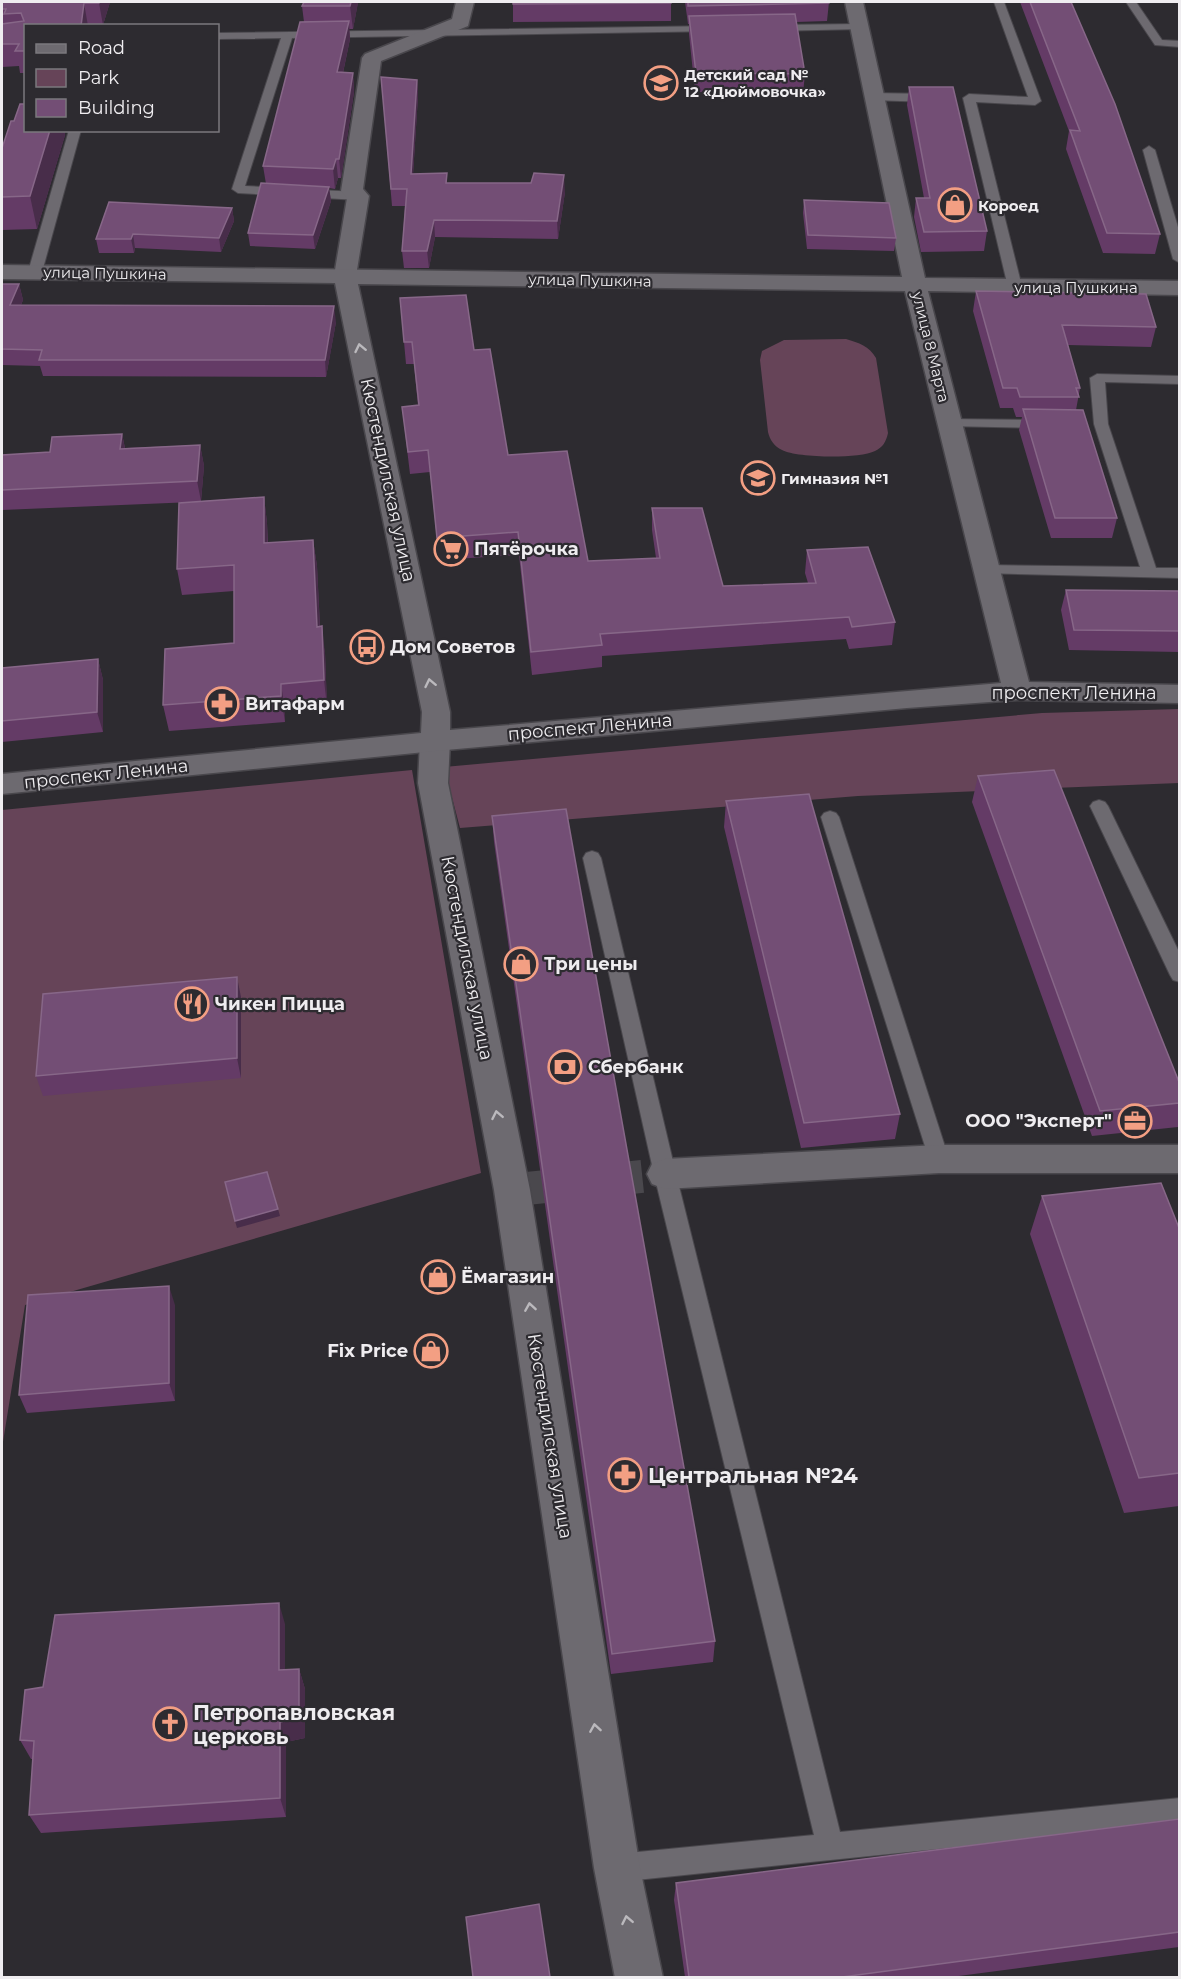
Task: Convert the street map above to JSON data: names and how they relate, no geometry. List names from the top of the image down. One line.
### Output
{"streets":{"street":["улица Пушкина","улица 8 Марта","Кюстендилская улица","проспект Ленина"]},"crossings":[["улица Пушкина","улица 8 Марта"],["улица Пушкина","Кюстендилская улица"],["улица 8 Марта","проспект Ленина"],["Кюстендилская улица","проспект Ленина"]],"one_way":["Кюстендилская улица"],"places":{"school or university":["Детский сад № 12 «Дюймовочка»","Гимназия №1"],"shop":["Короед","Три цены","Ёмагазин","Fix Price"],"supermarket":["Пятёрочка"],"bus stop":["Дом Советов"],"pharmacy":["Витафарм","Центральная №24"],"restaurant":["Чикен Пицца"],"bank":["Сбербанк"],"office":["ООО \"Эксперт\""],"church":["Петропавловская церковь"]},"legend":["Road","Park","Building"]}
